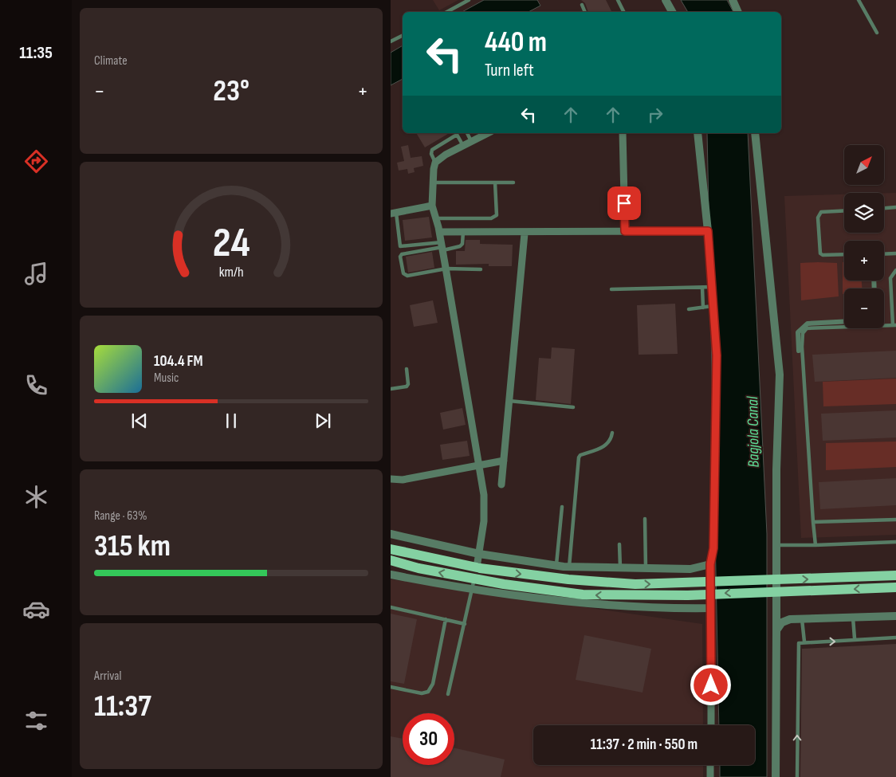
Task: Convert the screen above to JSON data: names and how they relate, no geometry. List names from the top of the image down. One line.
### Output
{"water":["Bagjola Canal"],"north":"top right","page":{"tabs":"11:35","tile":["Climate",["Range · 63%","315 km"],["Arrival","11:37"]],"turn":["440 m","Turn left"],"heat":["−","23°","+"],"map_buttons":["+","−"],"song":["104.4 FM","Music"],"limit":"30","trip":"11:37 · 2 min · 550 m","gauge":["24","km/h"]}}
